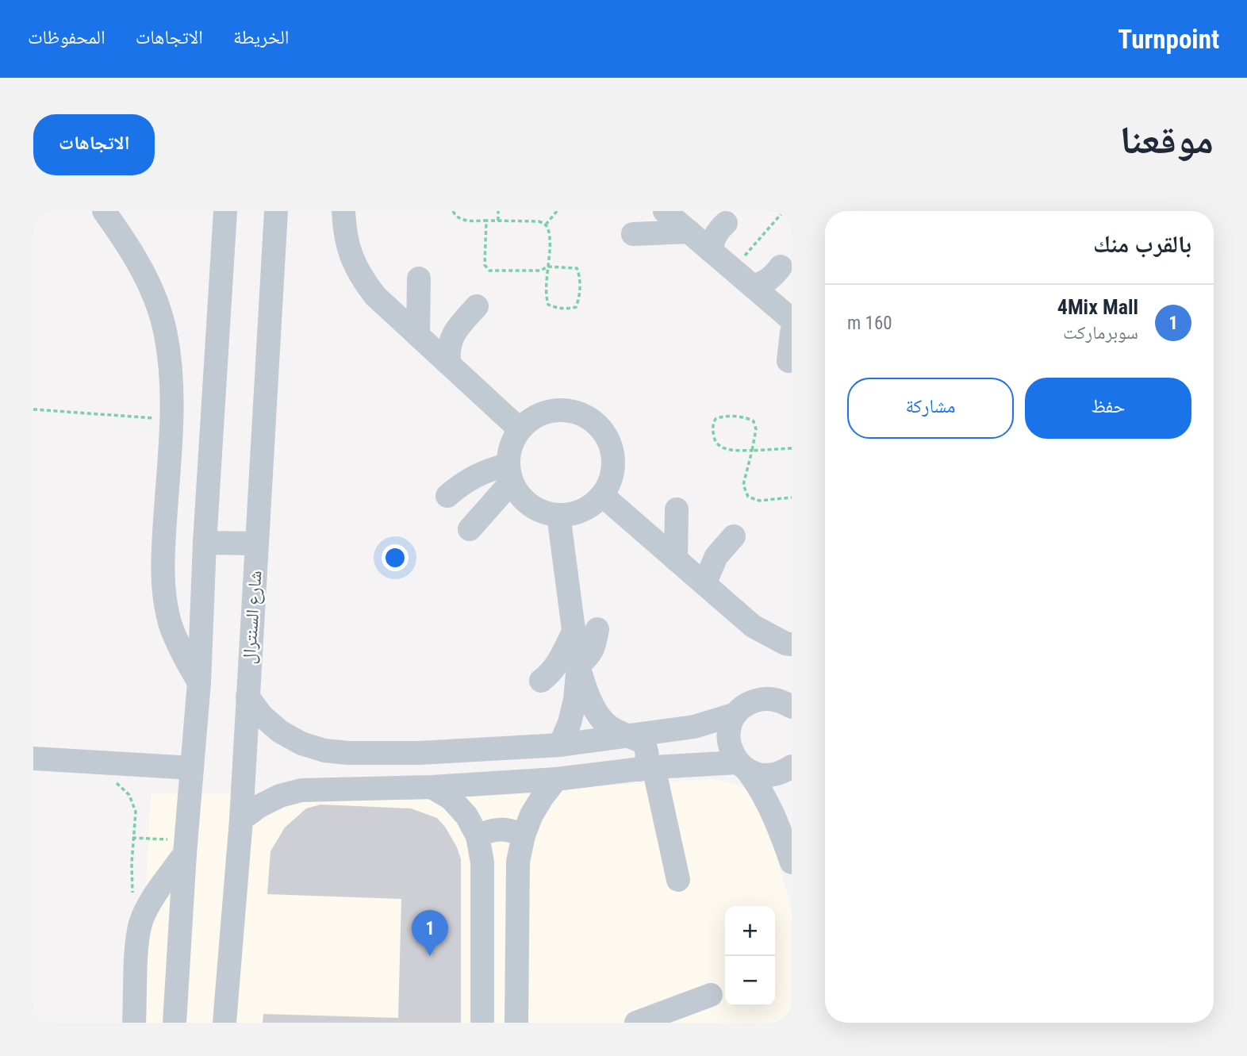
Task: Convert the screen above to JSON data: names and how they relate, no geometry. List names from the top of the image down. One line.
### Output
{"streets":{"street":["شارع السنترال"]},"page":{"header":"Turnpoint","nav":["الخريطة","الاتجاهات","المحفوظات"],"title":"موقعنا","buttons":["الاتجاهات",["حفظ","مشاركة"]],"heading":"بالقرب منك","list":[{"mark":"1","name":"4Mix Mall","note":"سوبرماركت","value":"160 m"}],"map_buttons":["+","−"],"pins":"1"}}
